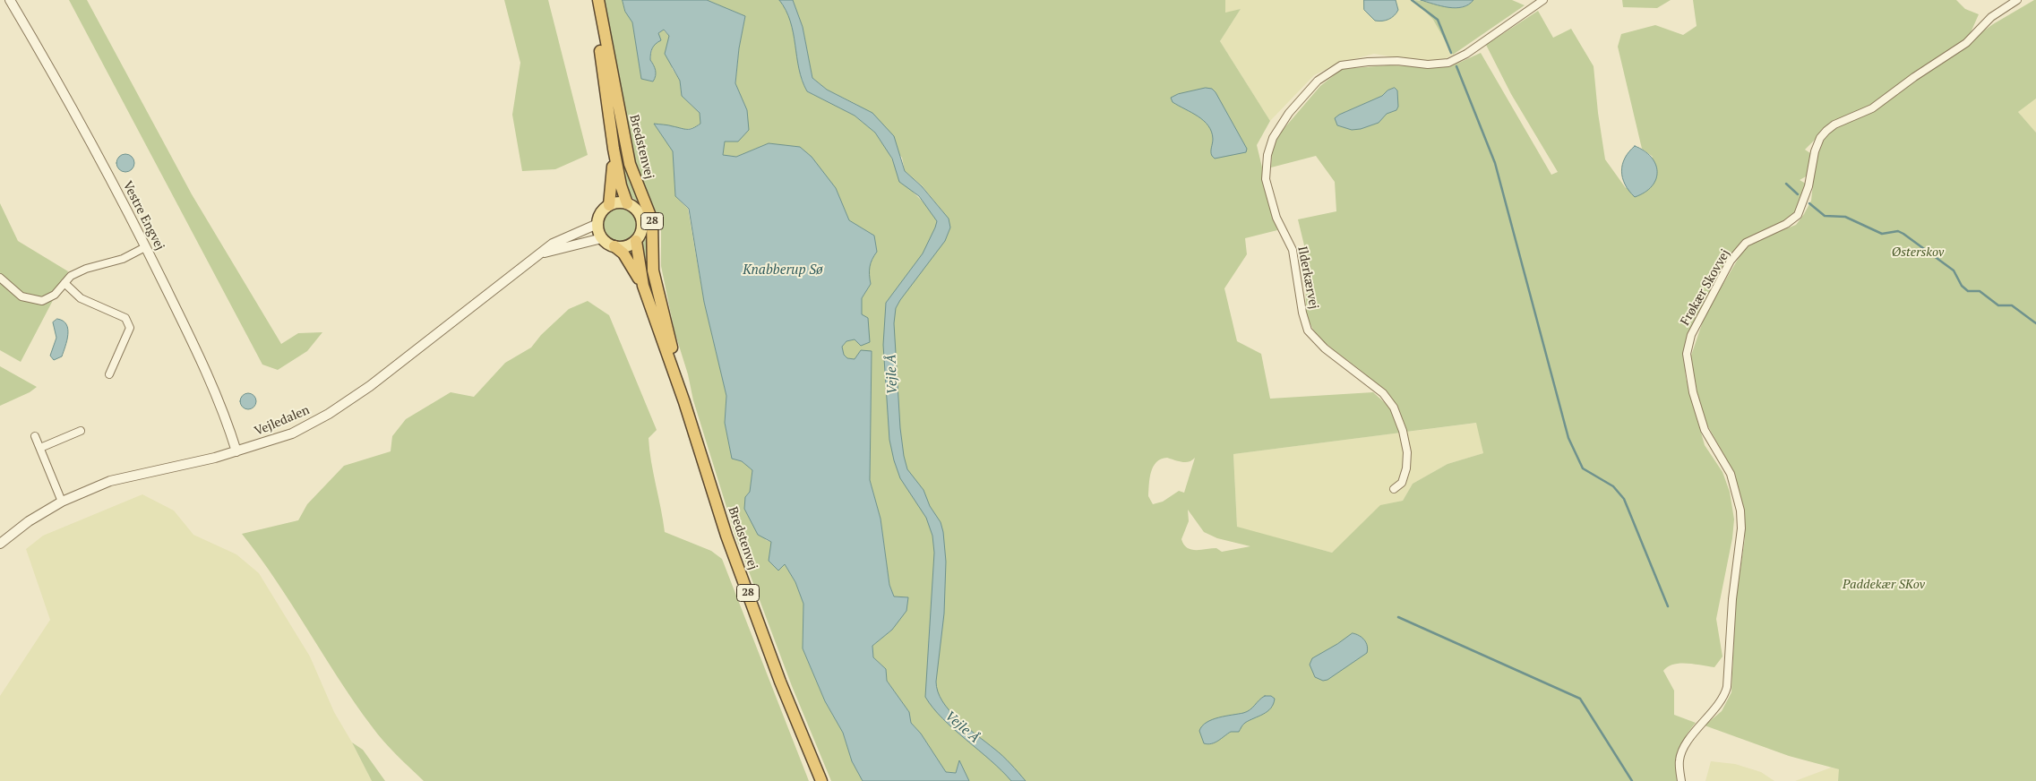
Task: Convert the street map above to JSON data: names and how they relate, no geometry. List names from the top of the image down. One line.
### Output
{"streets":{"highway":["Bredstenvej","28"],"street":["Vestre Engvej","Ilderkærvej","Frøkær Skovvej","Vejledalen"]},"crossings":[["Bredstenvej","28"],["Bredstenvej","Vejledalen"],["Vestre Engvej","Vejledalen"],["28","Vejledalen"]],"water":["Knabberup Sø","Vejle Å"],"parks":["Østerskov","Paddekær SKov"]}
